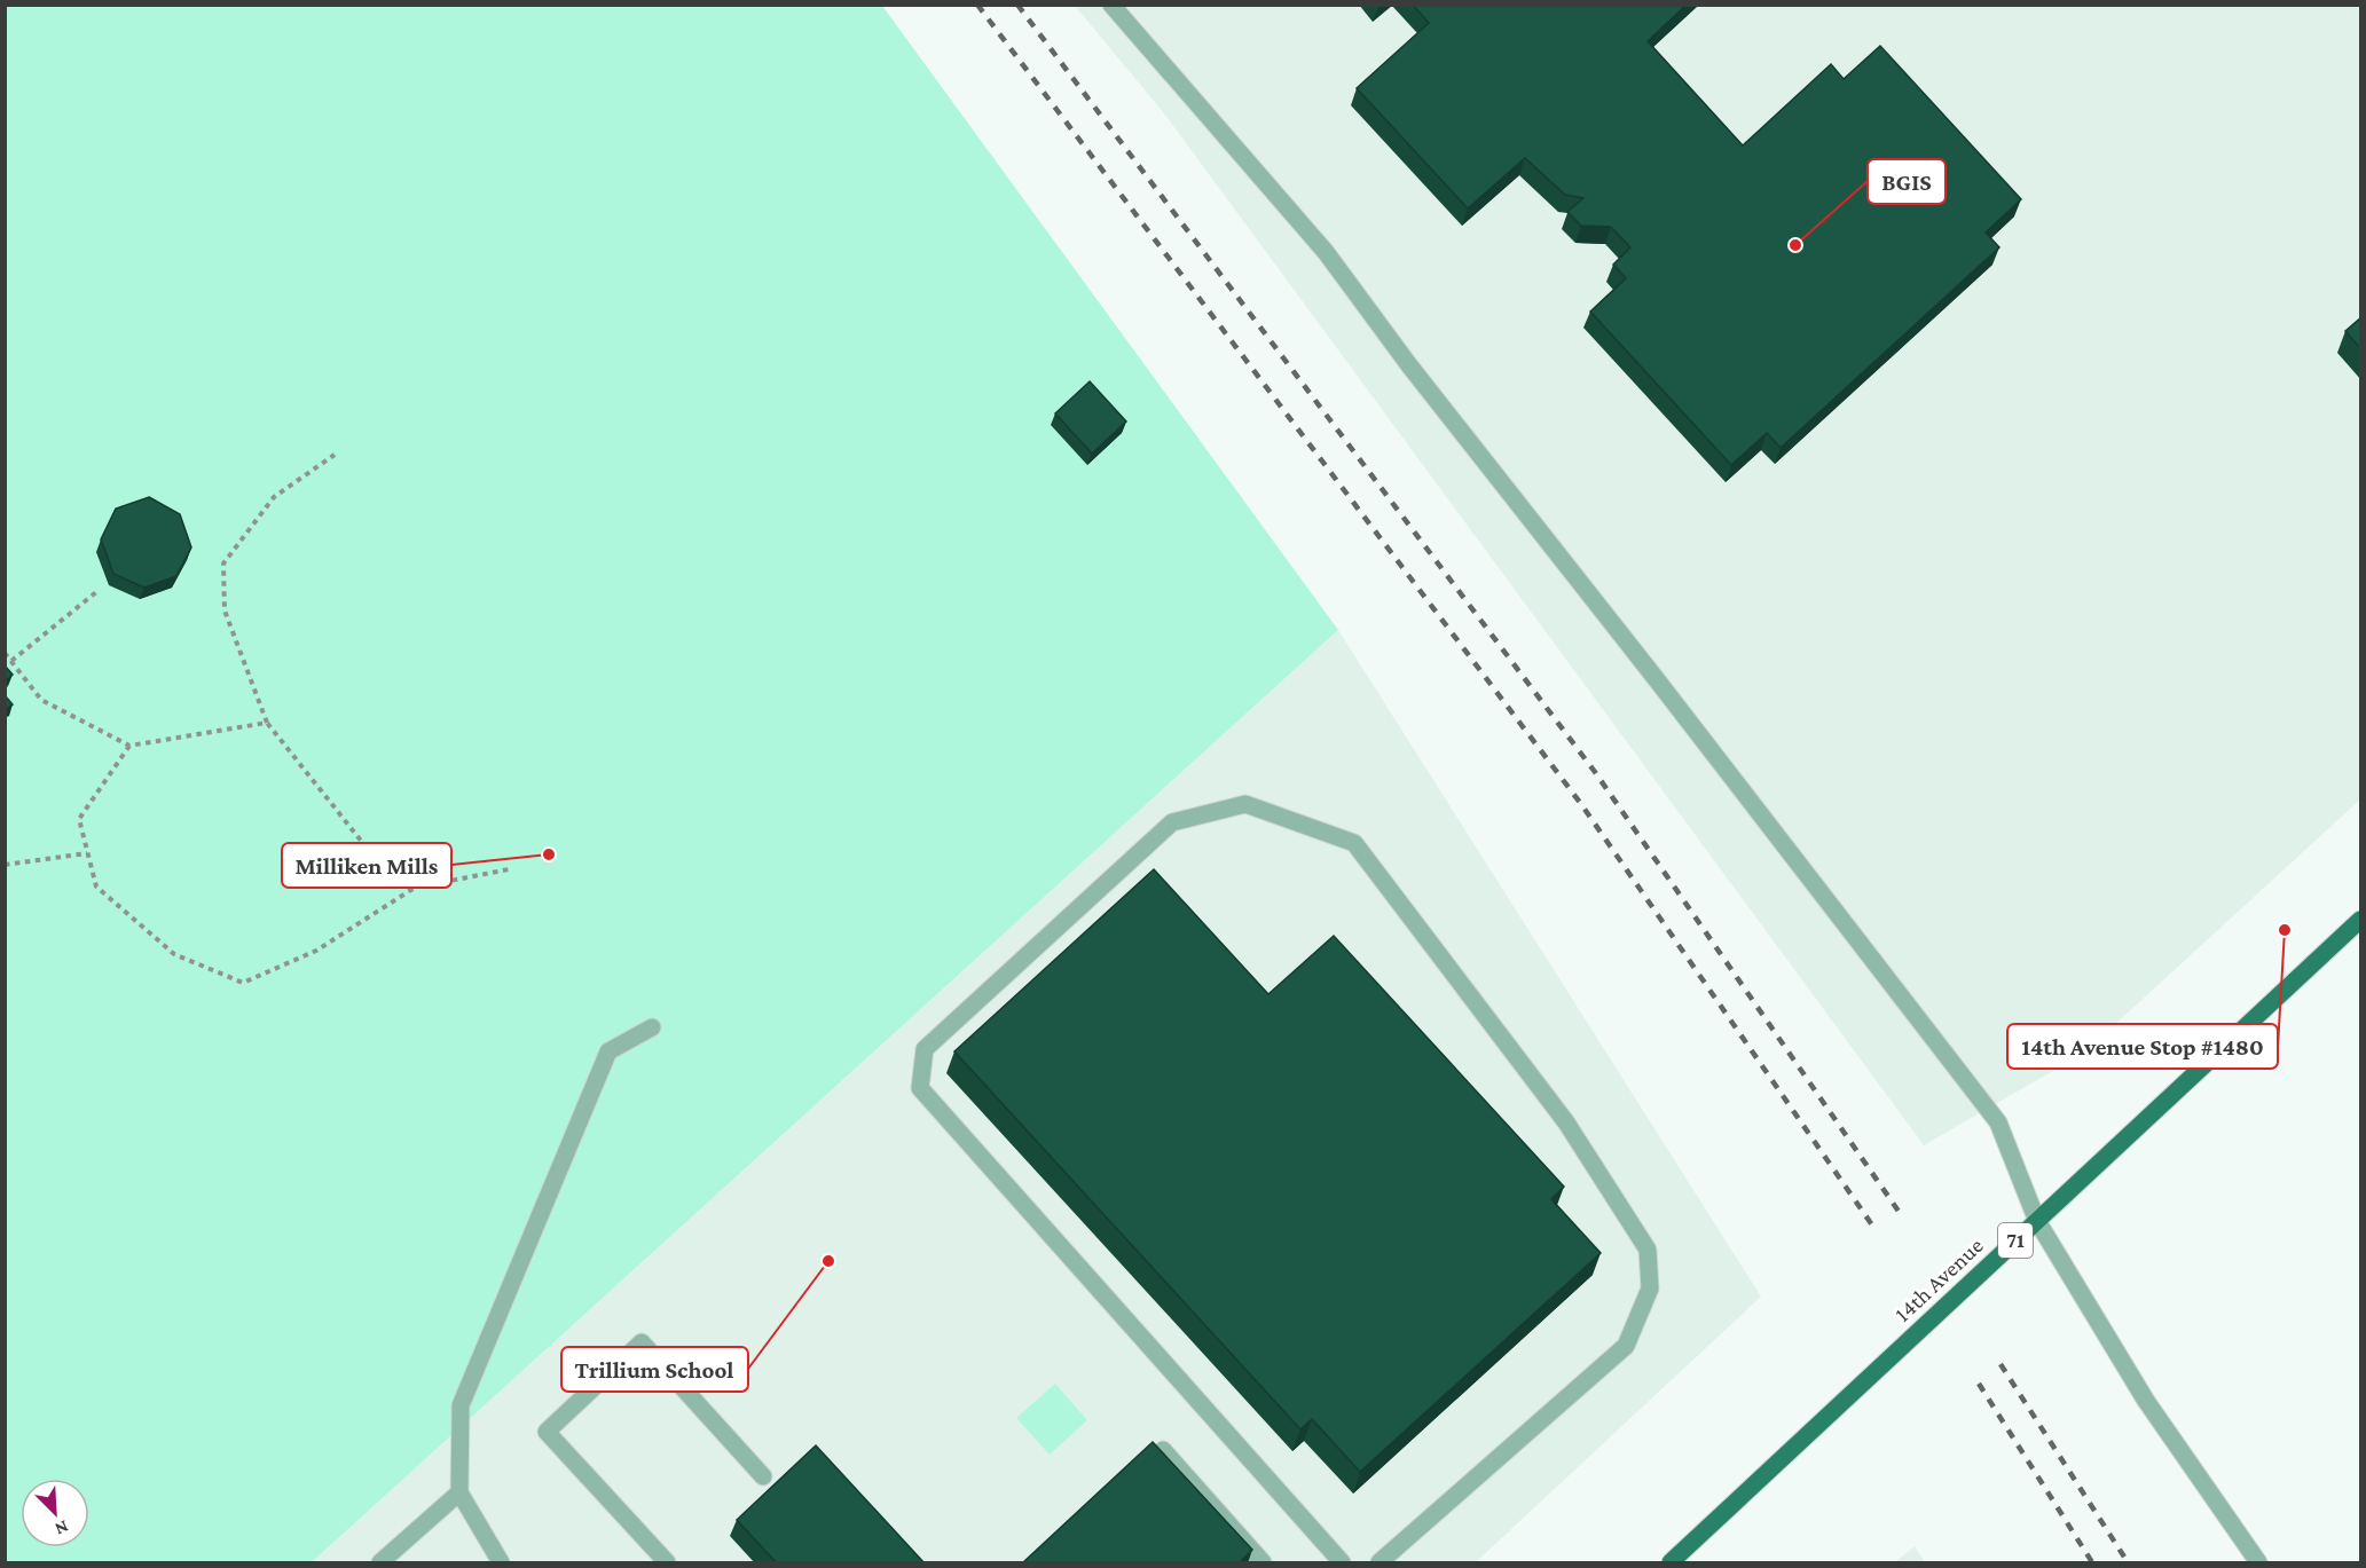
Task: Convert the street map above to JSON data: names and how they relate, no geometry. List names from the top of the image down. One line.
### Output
{"streets":{"main road":["71","14th Avenue"]},"places":["BGIS","Milliken Mills","14th Avenue Stop #1480","Trillium School"],"north":"bottom right"}
